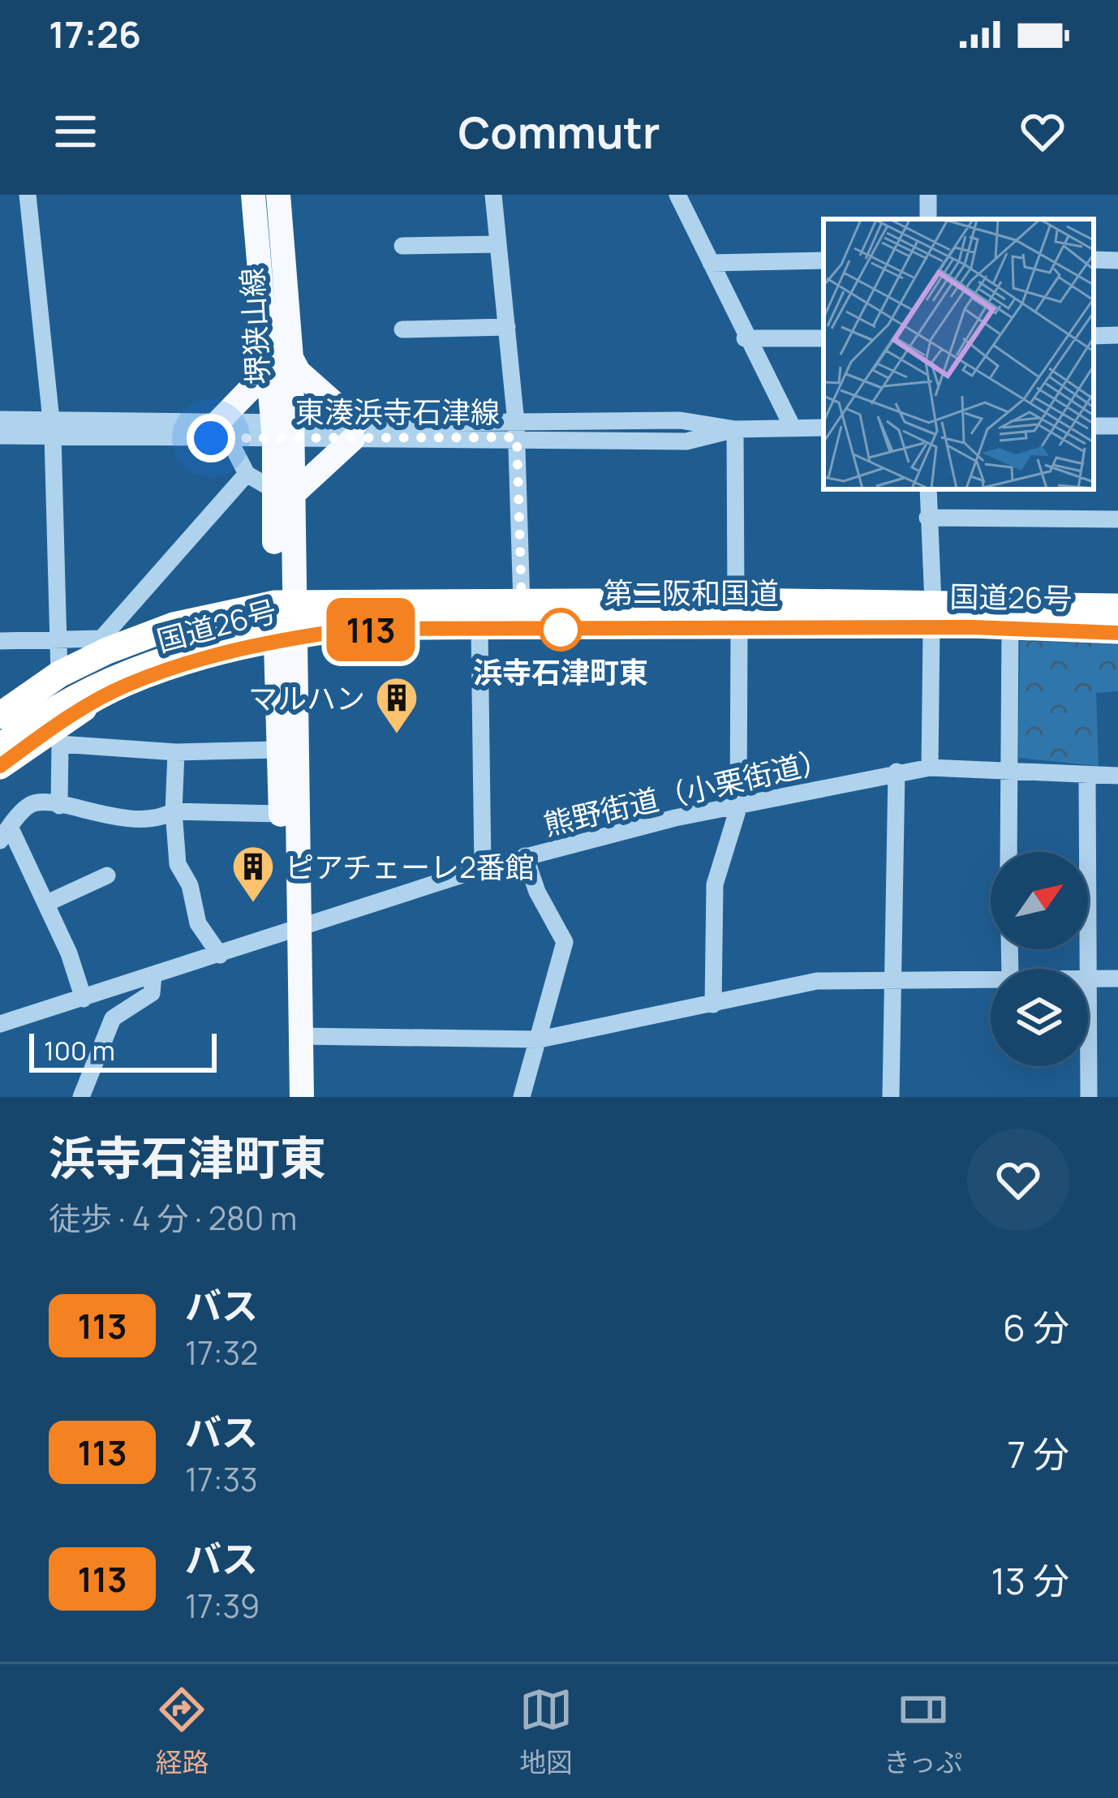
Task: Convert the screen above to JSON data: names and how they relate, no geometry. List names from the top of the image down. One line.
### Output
{"streets":{"highway":["第二阪和国道","国道26号"],"main road":["堺狭山線"],"street":["東湊浜寺石津線","熊野街道（小栗街道）"]},"crossings":[["堺狭山線","東湊浜寺石津線"],["堺狭山線","国道26号"],["堺狭山線","熊野街道（小栗街道）"],["第二阪和国道","国道26号"]],"places":{"other":["浜寺石津町東"],"building":["マルハン","ピアチェーレ2番館"]},"lines":["bus line 113"],"scale_bar":"100 m","north":"top right","page":{"status":"17:26","header":"Commutr","on_map":"113","scale":"100 m","heading":["浜寺石津町東","徒歩 · 4 分 · 280 m"],"list":[{"mark":"113","name":"バス","note":"17:32","value":"6 分"},{"mark":"113","name":"バス","note":"17:33","value":"7 分"},{"mark":"113","name":"バス","note":"17:39","value":"13 分"}],"tabs":["経路","地図","きっぷ"]}}
